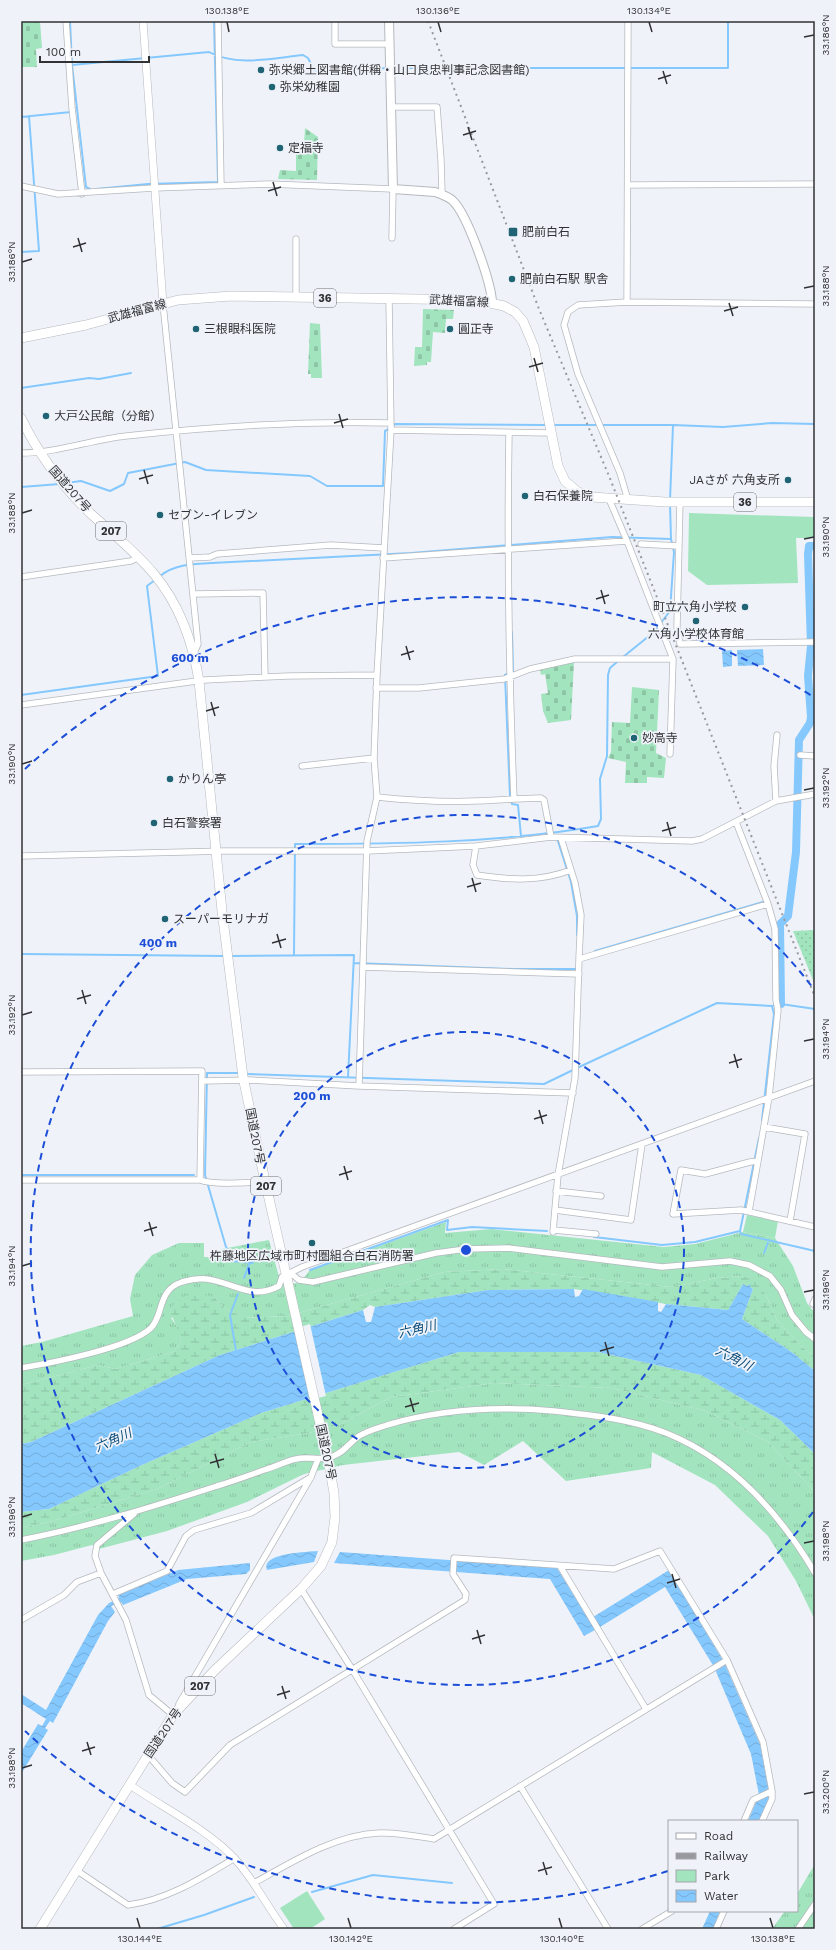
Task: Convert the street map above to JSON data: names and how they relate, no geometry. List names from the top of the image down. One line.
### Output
{"streets":{"main road":["36","武雄福富線","国道207号","207"]},"water":["六角川"],"places":{"other":["弥栄郷土図書館(併稱・山口良忠判事記念図書館)","弥栄幼稚園","定福寺","肥前白石駅 駅舎","三根眼科医院","圓正寺","大戸公民館（分館）","JAさが 六角支所","白石保養院","セブン-イレブン","町立六角小学校","六角小学校体育館","妙高寺","かりん亭","白石警察署","スーパーモリナガ","杵藤地区広域市町村圏組合白石消防署"],"transit":["肥前白石"]},"legend":["Road","Railway","Park","Water"],"scale_bar":"100 m","coordinates":["130.138°E","130.136°E","130.134°E","33.186°N","33.188°N","33.190°N","33.192°N","33.194°N","33.196°N","33.198°N","33.200°N","130.144°E","130.142°E","130.140°E"],"rings":["600 m","400 m","200 m"]}
